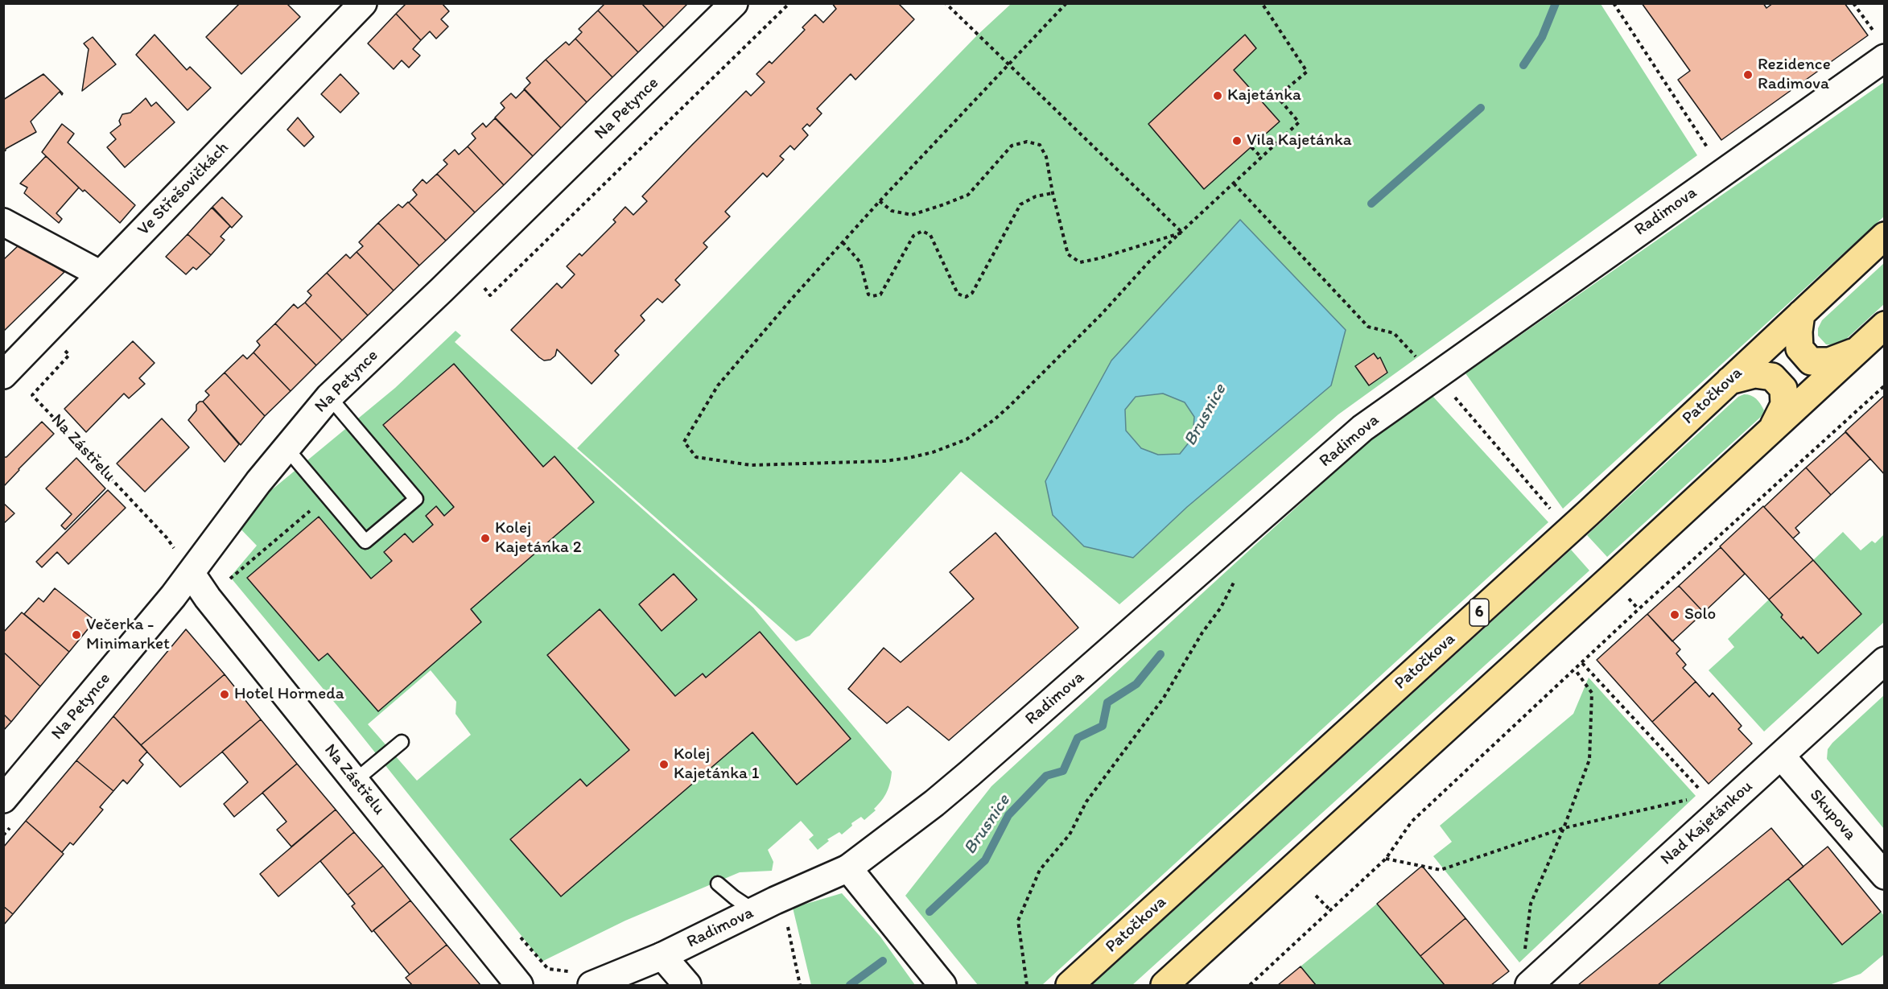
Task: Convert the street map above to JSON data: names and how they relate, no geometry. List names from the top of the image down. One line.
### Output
{"streets":{"main road":["Patočkova","6"],"street":["Na Petynce","Ve Střešovičkách","Radimova","Na Zástřelu","Skupova","Nad Kajetánkou"]},"crossings":[["Na Petynce","Na Zástřelu"],["Skupova","Nad Kajetánkou"]],"water":["Brusnice"],"places":["Rezidence Radimova","Kajetánka","Vila Kajetánka","Kolej Kajetánka 2","Solo","Večerka - Minimarket","Hotel Hormeda","Kolej Kajetánka 1"]}
